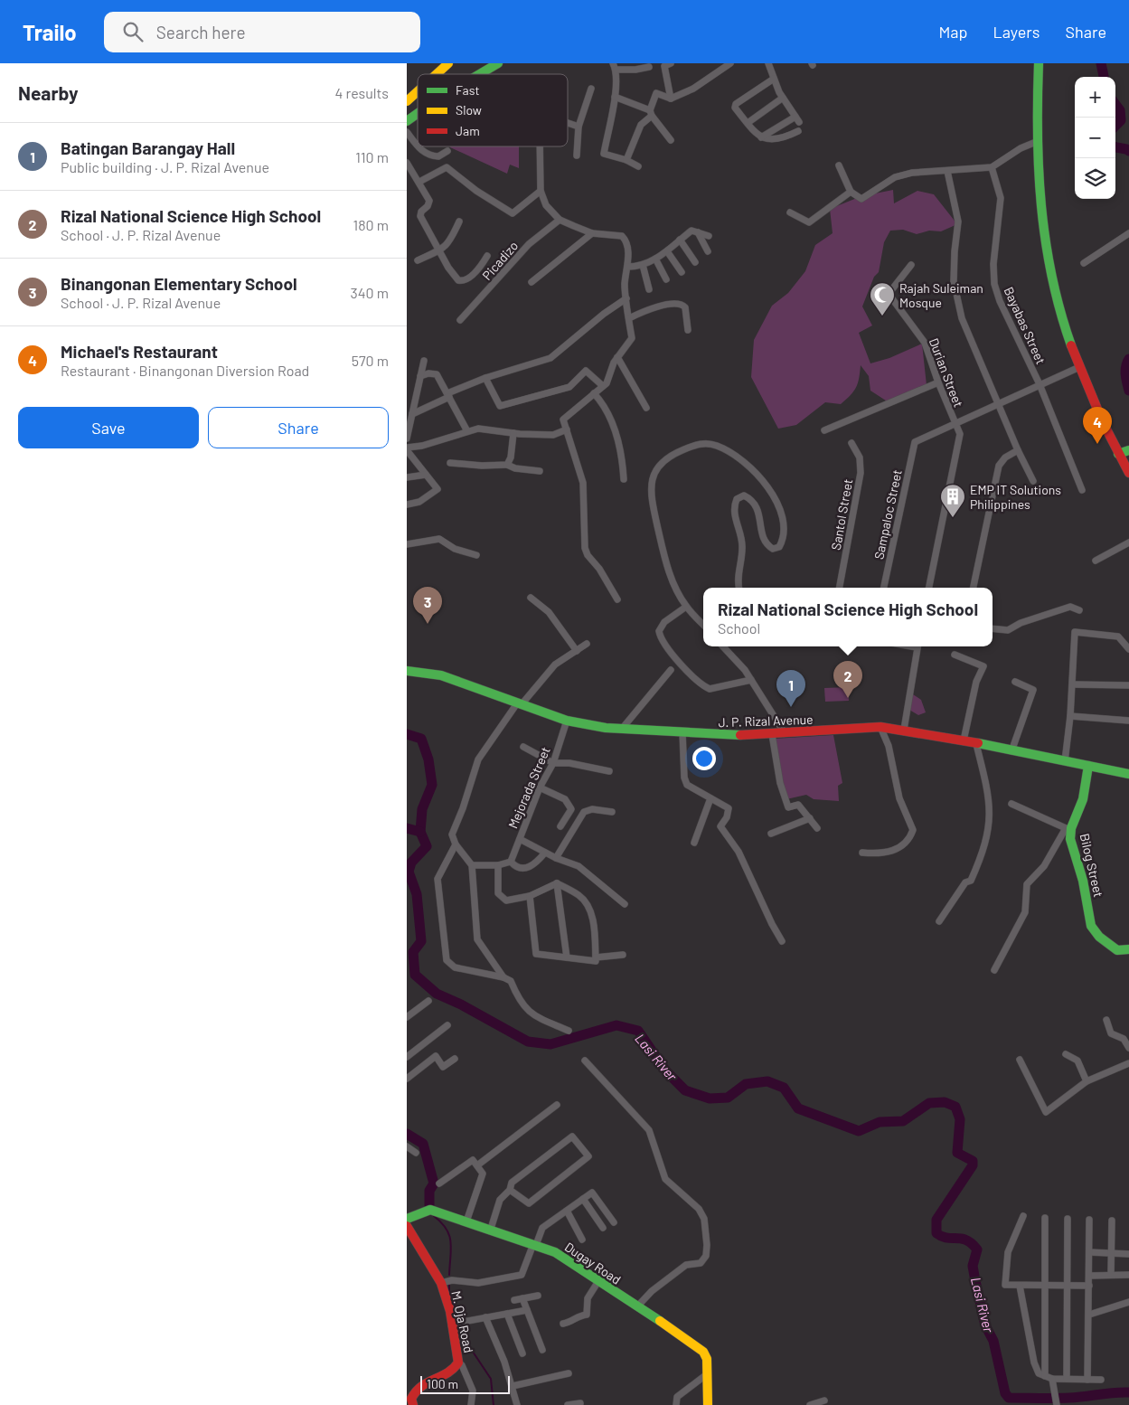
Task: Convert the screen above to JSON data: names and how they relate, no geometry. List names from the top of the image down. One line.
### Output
{"streets":{"main road":["J. P. Rizal Avenue","Bilog Street","Dugay Road","M. Oja Road"],"street":["Picadizo","Bayabas Street","Durian Street","Santol Street","Sampaloc Street","Mejorada Street"]},"crossings":[["Durian Street","Sampaloc Street"],["J. P. Rizal Avenue","Mejorada Street"],["J. P. Rizal Avenue","Bilog Street"]],"water":["Lasi River"],"places":{"mosque":["Rajah Suleiman Mosque"],"building":["EMP IT Solutions Philippines"]},"legend":["Fast","Slow","Jam"],"scale_bar":"100 m","page":{"header":"Trailo","search":"Search here","nav":["Map","Layers","Share"],"heading":["Nearby","4 results"],"map_buttons":["+","−"],"list":[{"mark":"1","name":"Batingan Barangay Hall","note":"Public building · J. P. Rizal Avenue","value":"110 m"},{"mark":"2","name":"Rizal National Science High School","note":"School · J. P. Rizal Avenue","value":"180 m"},{"mark":"3","name":"Binangonan Elementary School","note":"School · J. P. Rizal Avenue","value":"340 m"},{"mark":"4","name":"Michael's Restaurant","note":"Restaurant · Binangonan Diversion Road","value":"570 m"}],"buttons":["Save","Share"],"pins":["4","3","2","1"],"popup":["Rizal National Science High School","School"],"scale":"100 m"}}
